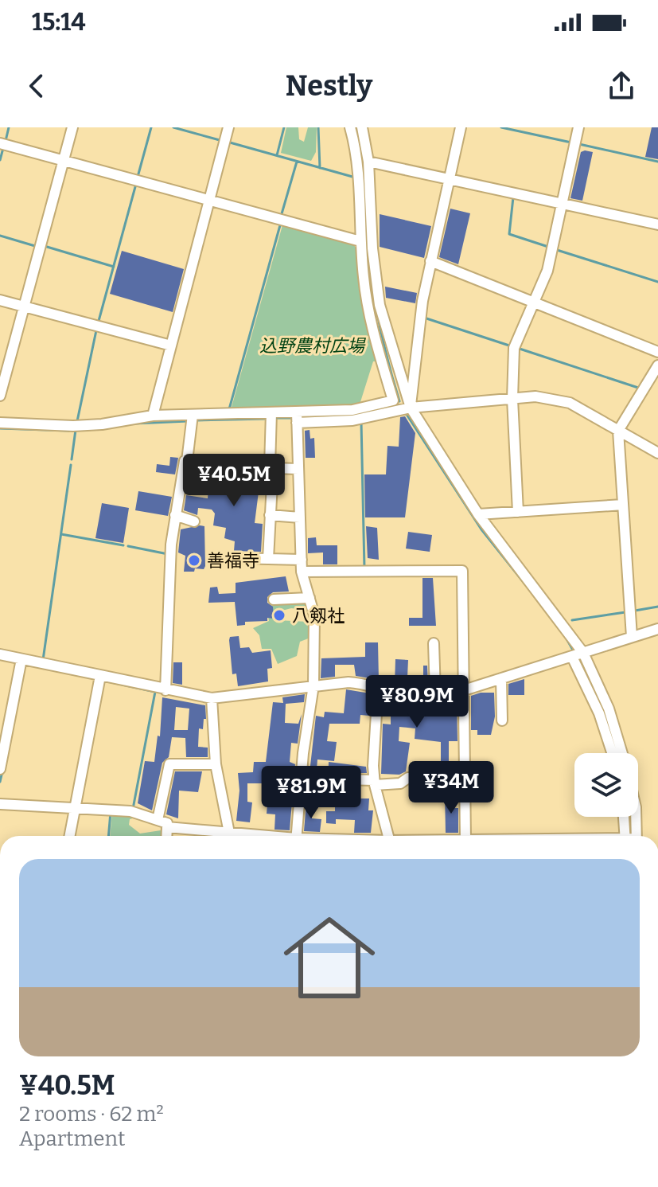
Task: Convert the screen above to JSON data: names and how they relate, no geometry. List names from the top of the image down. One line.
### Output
{"parks":["込野農村広場"],"places":["善福寺","八剱社"],"page":{"status":"15:14","header":"Nestly","price":["¥40.5M","¥80.9M","¥34M","¥81.9M"],"list":[{"name":"¥40.5M","note":"2 rooms · 62 m² · Apartment"}]}}
